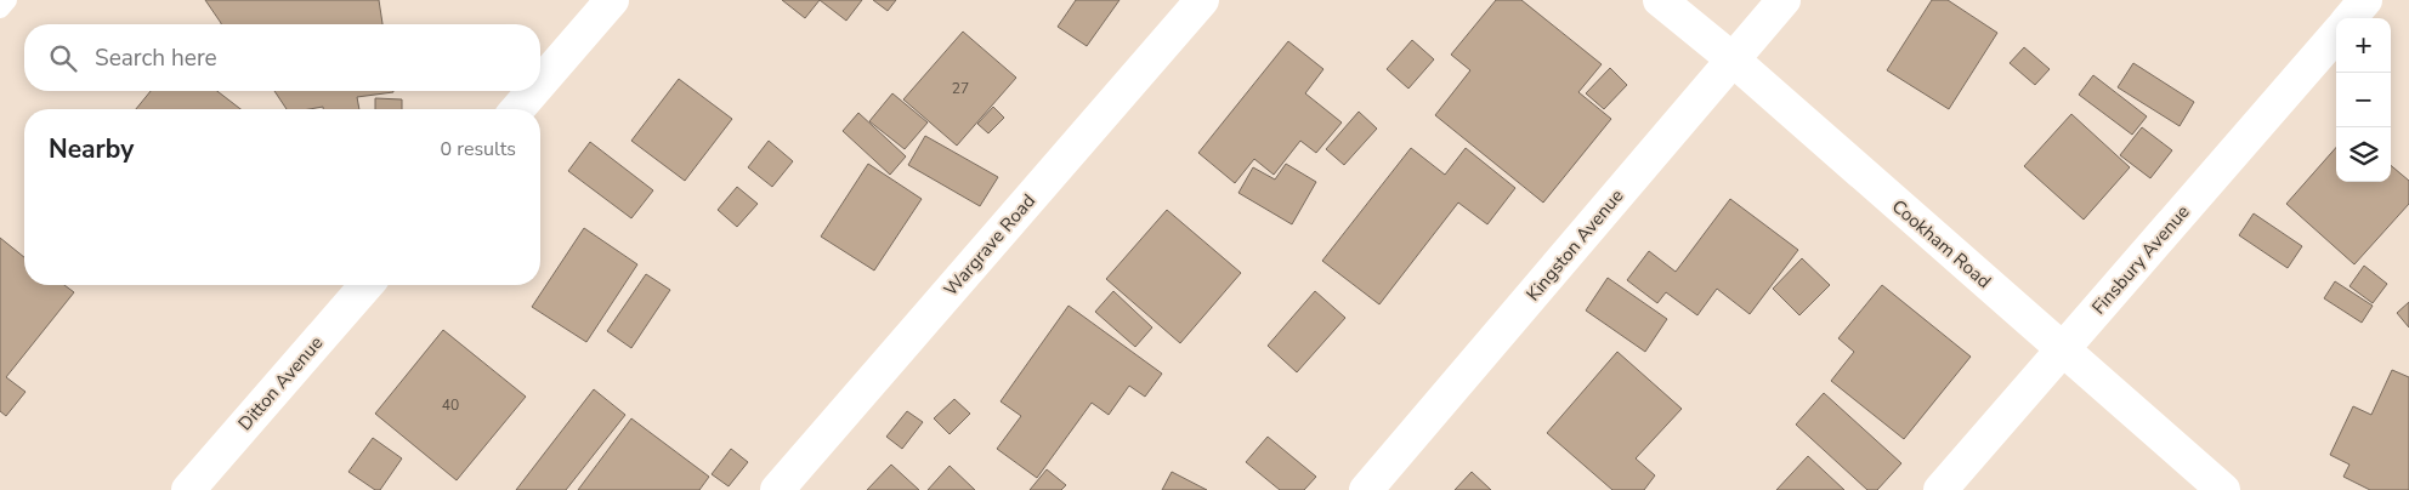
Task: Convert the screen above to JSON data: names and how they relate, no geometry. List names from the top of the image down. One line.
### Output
{"streets":{"street":["Cookham Road","Wargrave Road","Kingston Avenue","Finsbury Avenue","Ditton Avenue"]},"crossings":[["Cookham Road","Kingston Avenue"],["Cookham Road","Finsbury Avenue"]],"house_numbers":["27","40"],"page":{"map_buttons":["+","−"],"search":"Search here","heading":["Nearby","0 results"]}}
